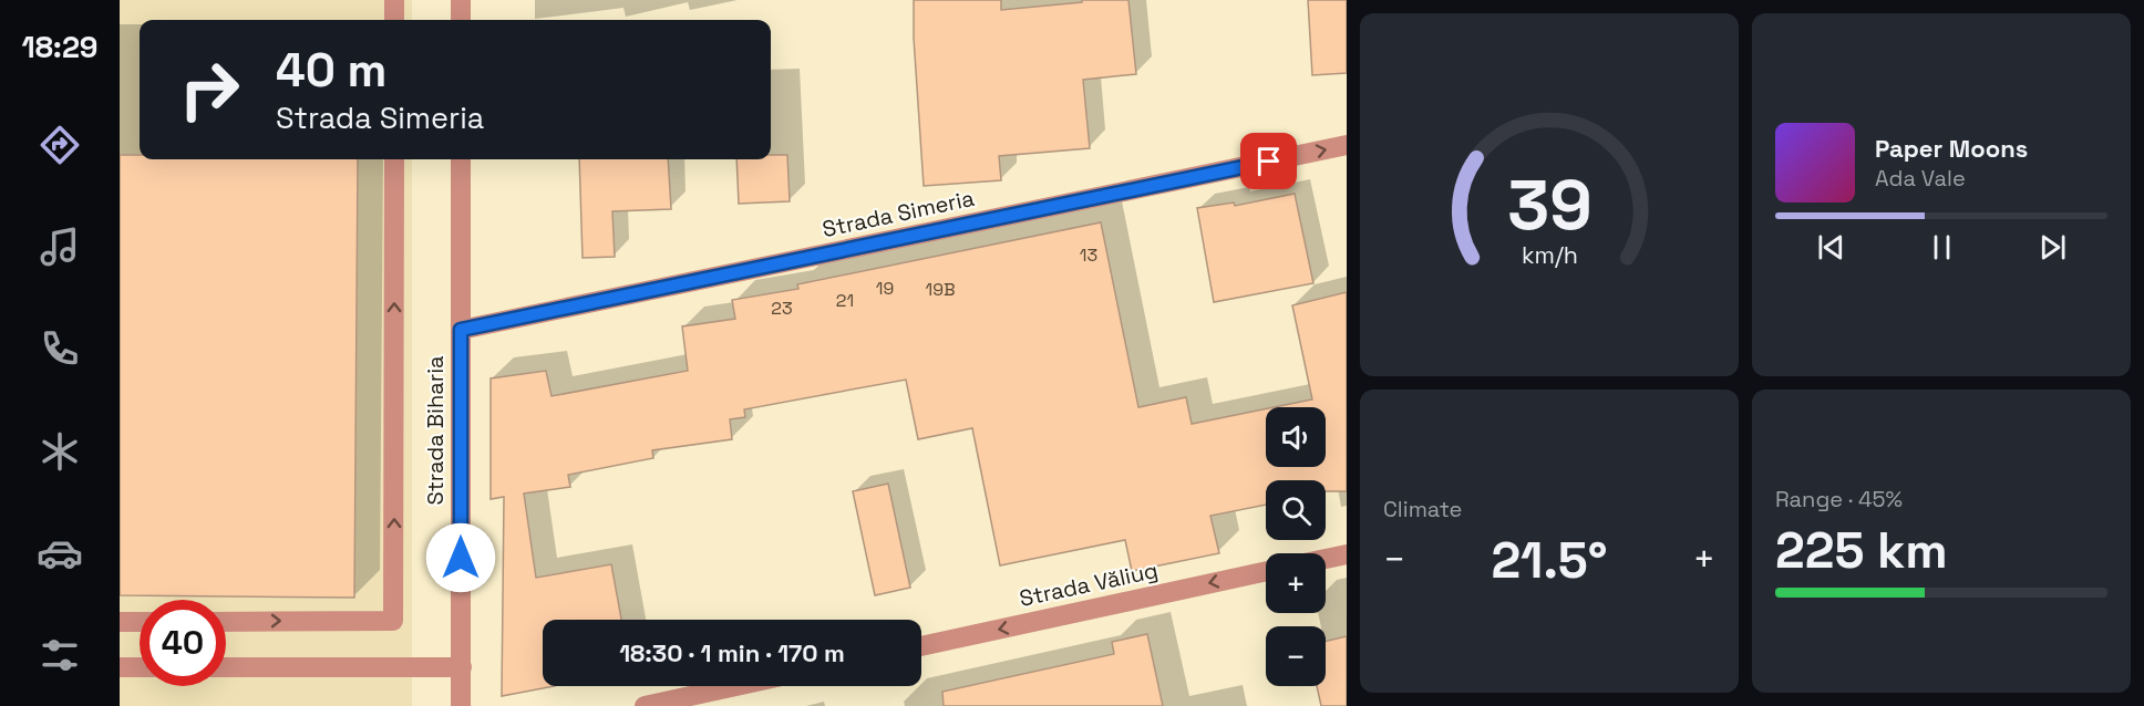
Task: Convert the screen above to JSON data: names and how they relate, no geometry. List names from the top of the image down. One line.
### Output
{"streets":{"street":["Strada Simeria","Strada Biharia","Strada Văliug"]},"crossings":[["Strada Simeria","Strada Biharia"]],"one_way":["Strada Simeria","Strada Văliug"],"house_numbers":["13","19","19B","21","23"],"page":{"tabs":"18:29","turn":["40 m","Strada Simeria"],"song":["Paper Moons","Ada Vale"],"tile":["Climate",["Range · 45%","225 km"]],"map_buttons":["+","−"],"heat":["−","21.5°","+"],"limit":"40","trip":"18:30 · 1 min · 170 m","gauge":["39","km/h"]}}
